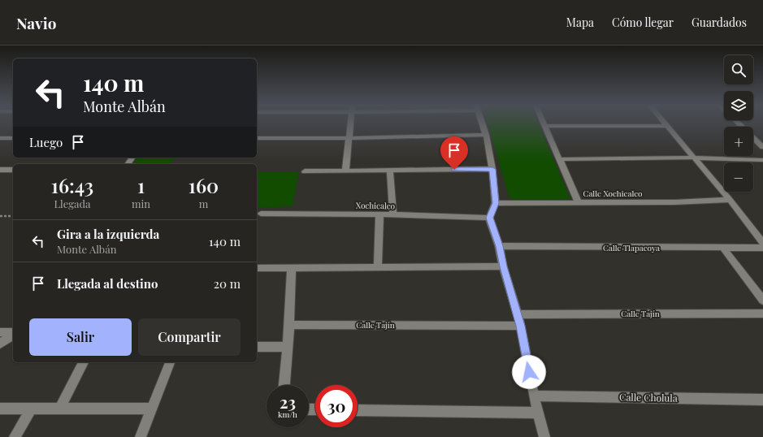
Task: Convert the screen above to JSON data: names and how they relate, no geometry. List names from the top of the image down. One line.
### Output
{"streets":{"street":["Calle Xochicalco","Xochicalco","Calle Tlapacoya","Calle Tajín","Calle Cholula"]},"page":{"header":"Navio","nav":["Mapa","Cómo llegar","Guardados"],"map_buttons":["+","−"],"turn":["140 m","Monte Albán"],"then":"Luego","eta":["16:43","Llegada","1","min","160","m"],"list":[{"name":"Gira a la izquierda","note":"Monte Albán","value":"140 m"},{"name":"Llegada al destino","value":"20 m"}],"buttons":["Salir","Compartir"],"speed":"23 km/h","limit":"30"}}
